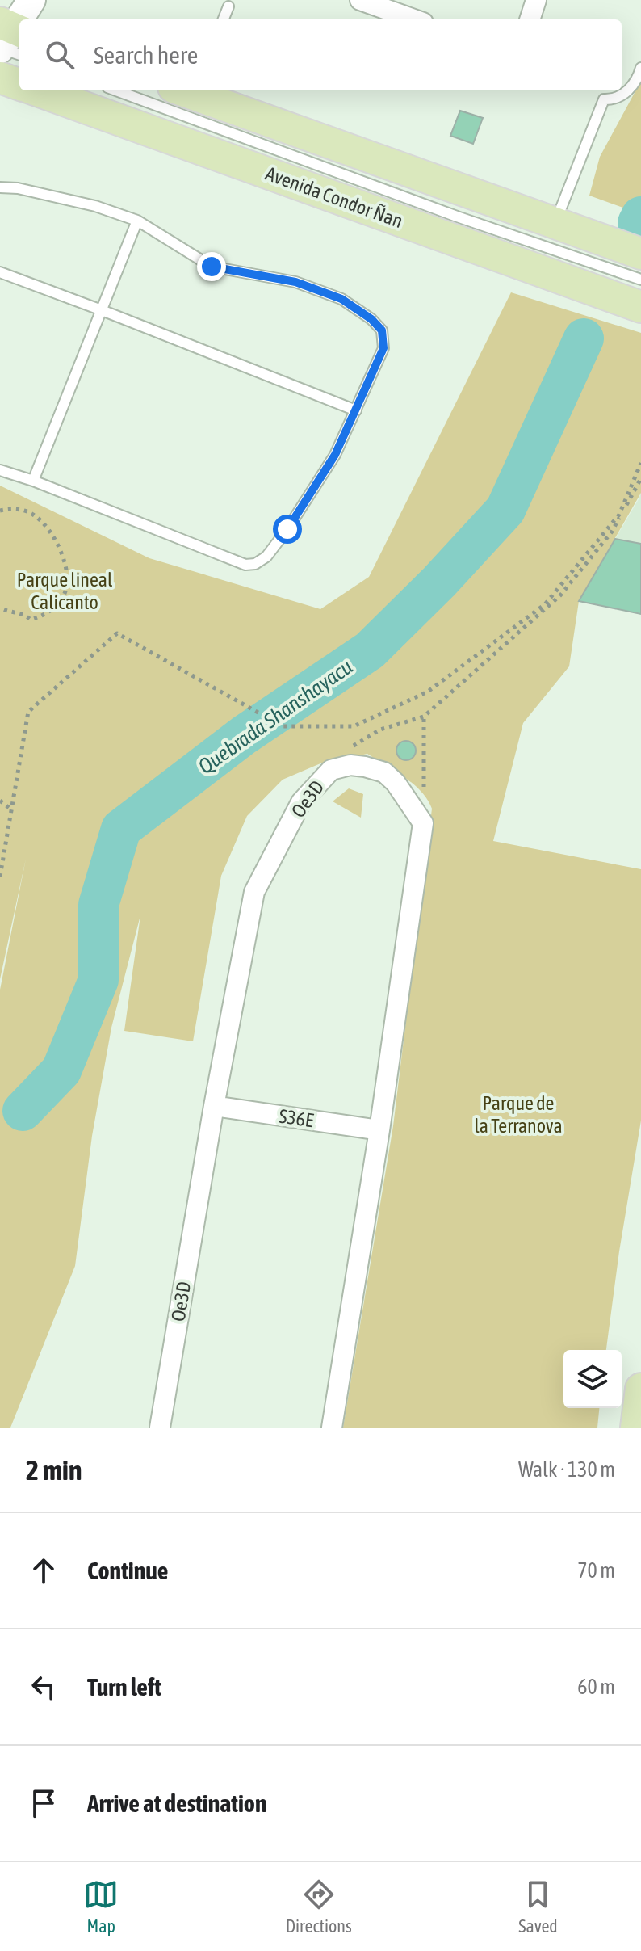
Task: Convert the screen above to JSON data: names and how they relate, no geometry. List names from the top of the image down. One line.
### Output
{"streets":{"main road":["Avenida Condor Ñan"],"street":["Oe3D","S36E"]},"crossings":[["Oe3D","S36E"]],"water":["Quebrada Shanshayacu"],"parks":["Parque lineal Calicanto","Parque de la Terranova"],"page":{"search":"Search here","heading":["2 min","Walk · 130 m"],"list":[["Continue","70 m"],["Turn left","60 m"],"Arrive at destination"],"nav":["Map","Directions","Saved"]}}
